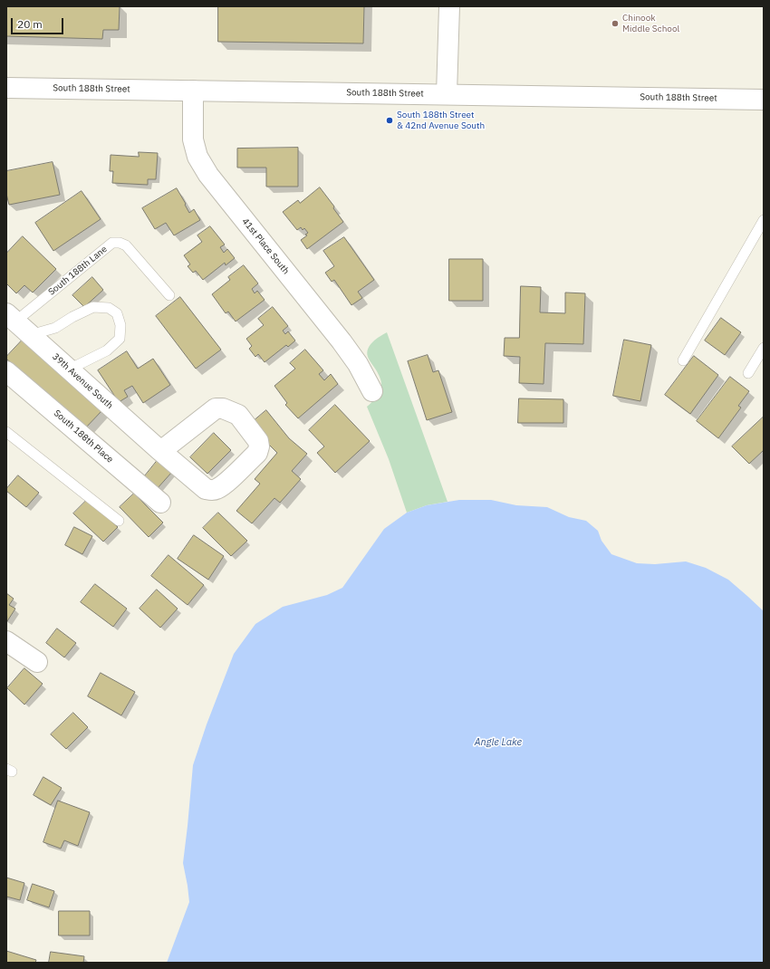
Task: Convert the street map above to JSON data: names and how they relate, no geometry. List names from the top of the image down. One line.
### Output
{"streets":{"street":["South 188th Street","41st Place South","39th Avenue South","South 188th Place"],"lane":["South 188th Lane"]},"crossings":[["South 188th Street","41st Place South"],["South 188th Lane","39th Avenue South"]],"water":["Angle Lake"],"places":["Chinook Middle School","South 188th Street & 42nd Avenue South"],"scale_bar":"20 m"}
